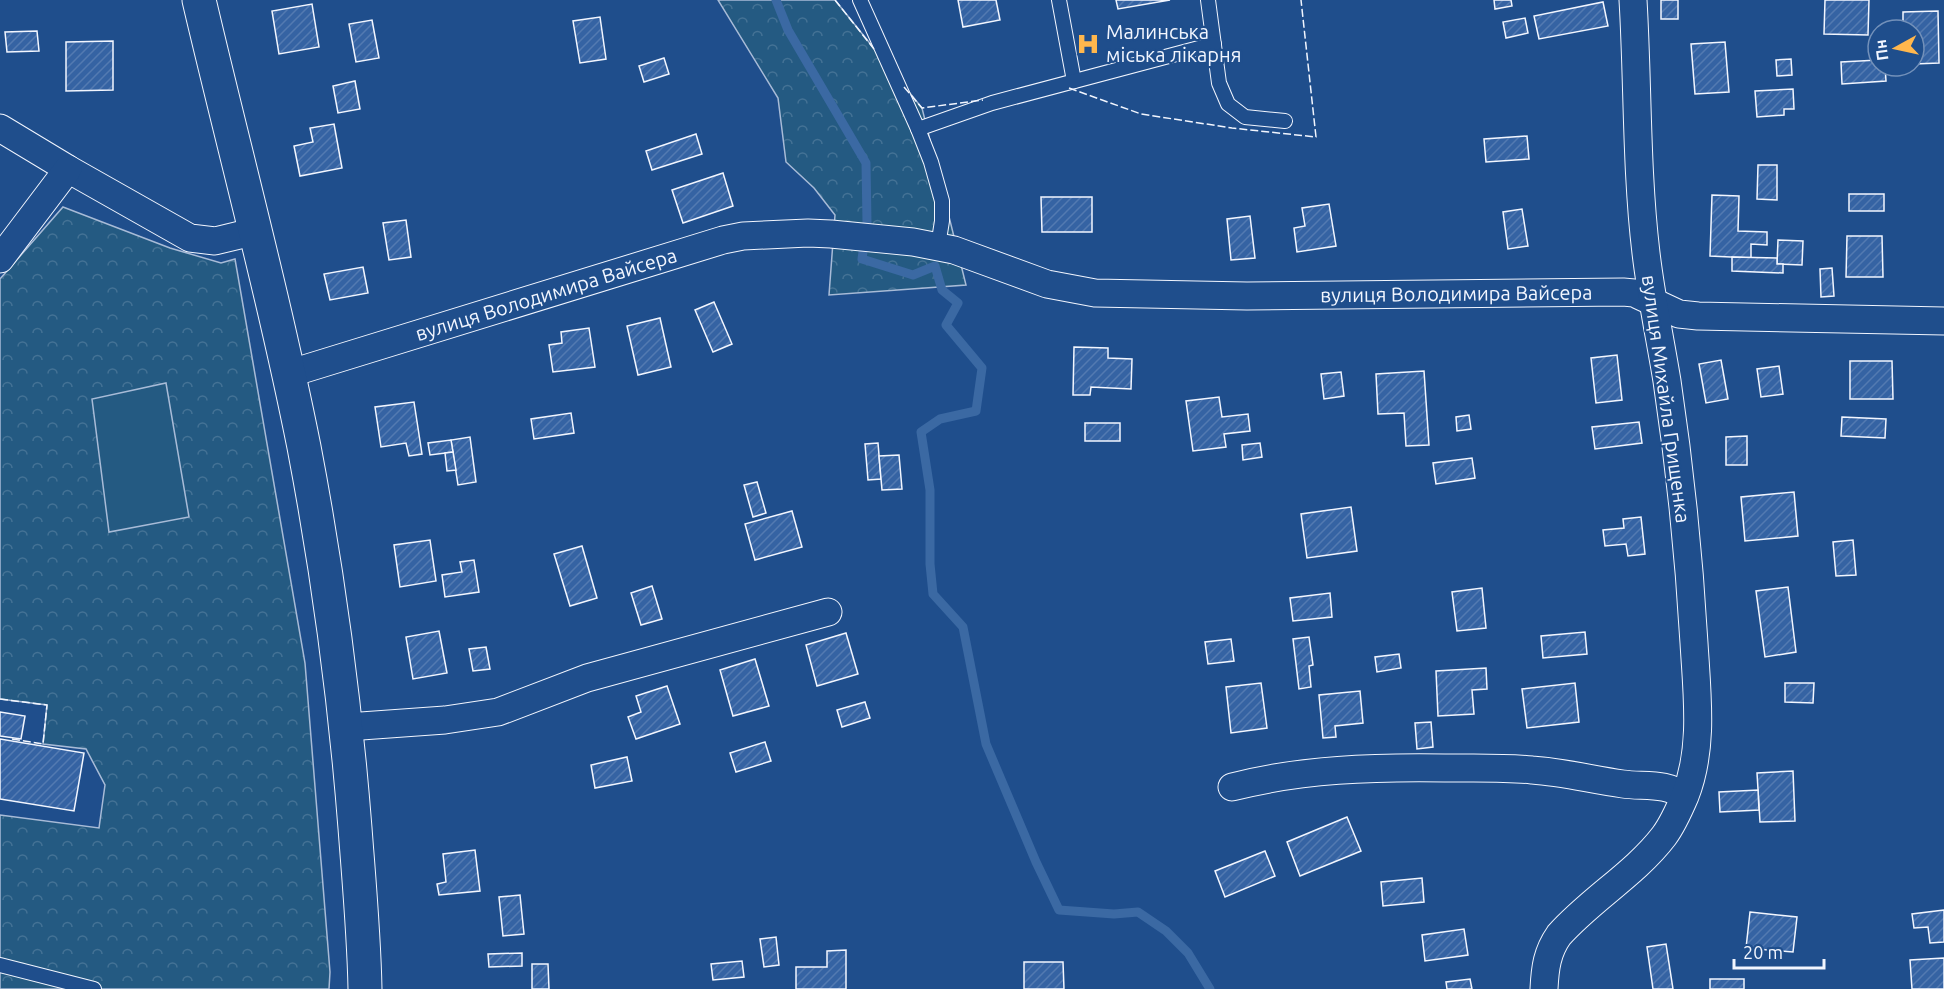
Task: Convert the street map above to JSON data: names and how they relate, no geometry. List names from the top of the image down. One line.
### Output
{"streets":{"street":["вулиця Володимира Вайсера","вулиця Михайла Грищенка"]},"crossings":[["вулиця Володимира Вайсера","вулиця Михайла Грищенка"]],"places":{"hospital":["Малинська міська лікарня"]},"scale_bar":"20 m","north":"left"}
